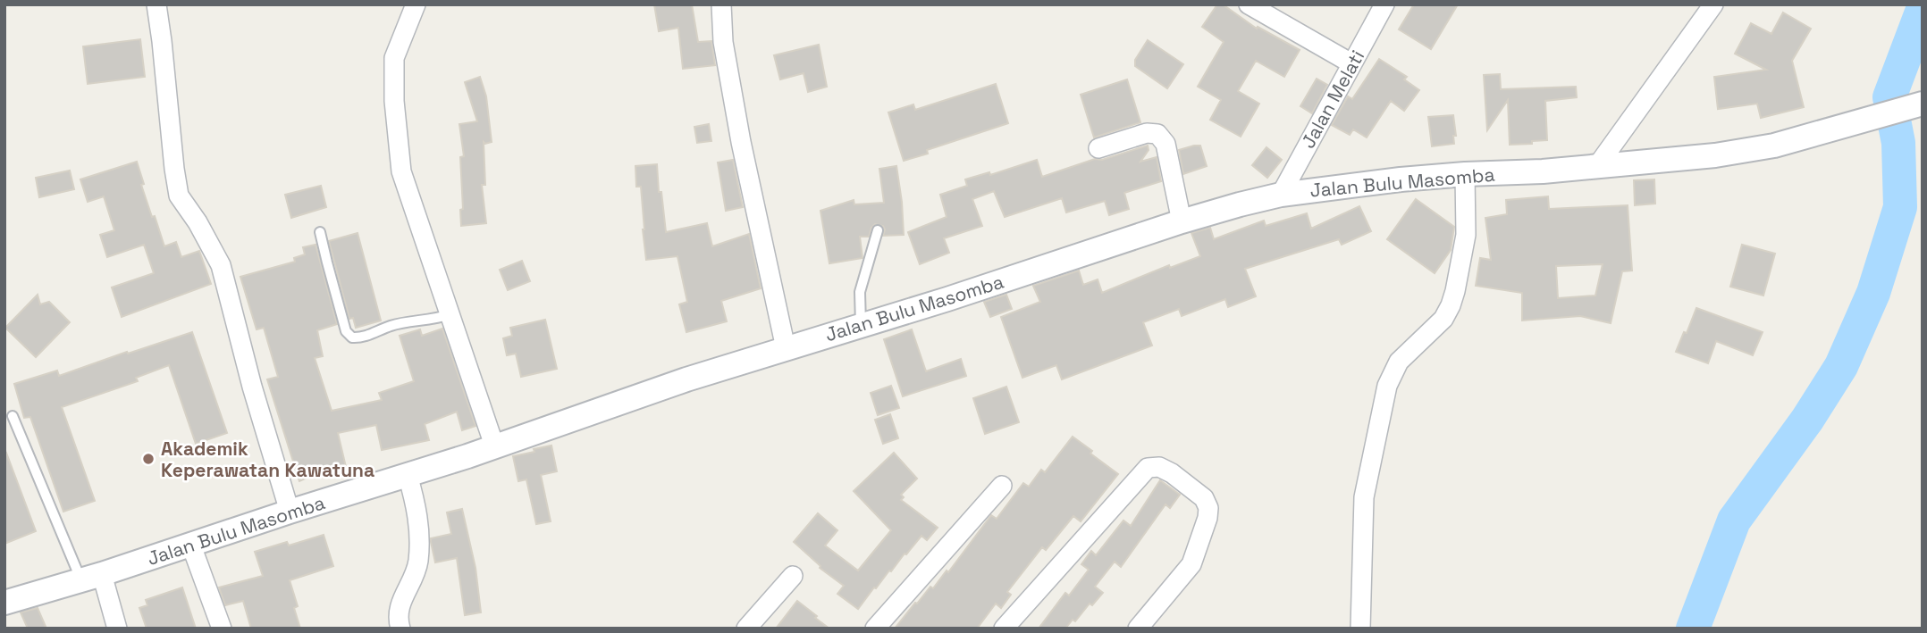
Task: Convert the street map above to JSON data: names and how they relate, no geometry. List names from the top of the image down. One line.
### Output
{"streets":{"street":["Jalan Melati","Jalan Bulu Masomba"]},"crossings":[["Jalan Melati","Jalan Bulu Masomba"]],"places":["Akademik Keperawatan Kawatuna"]}
